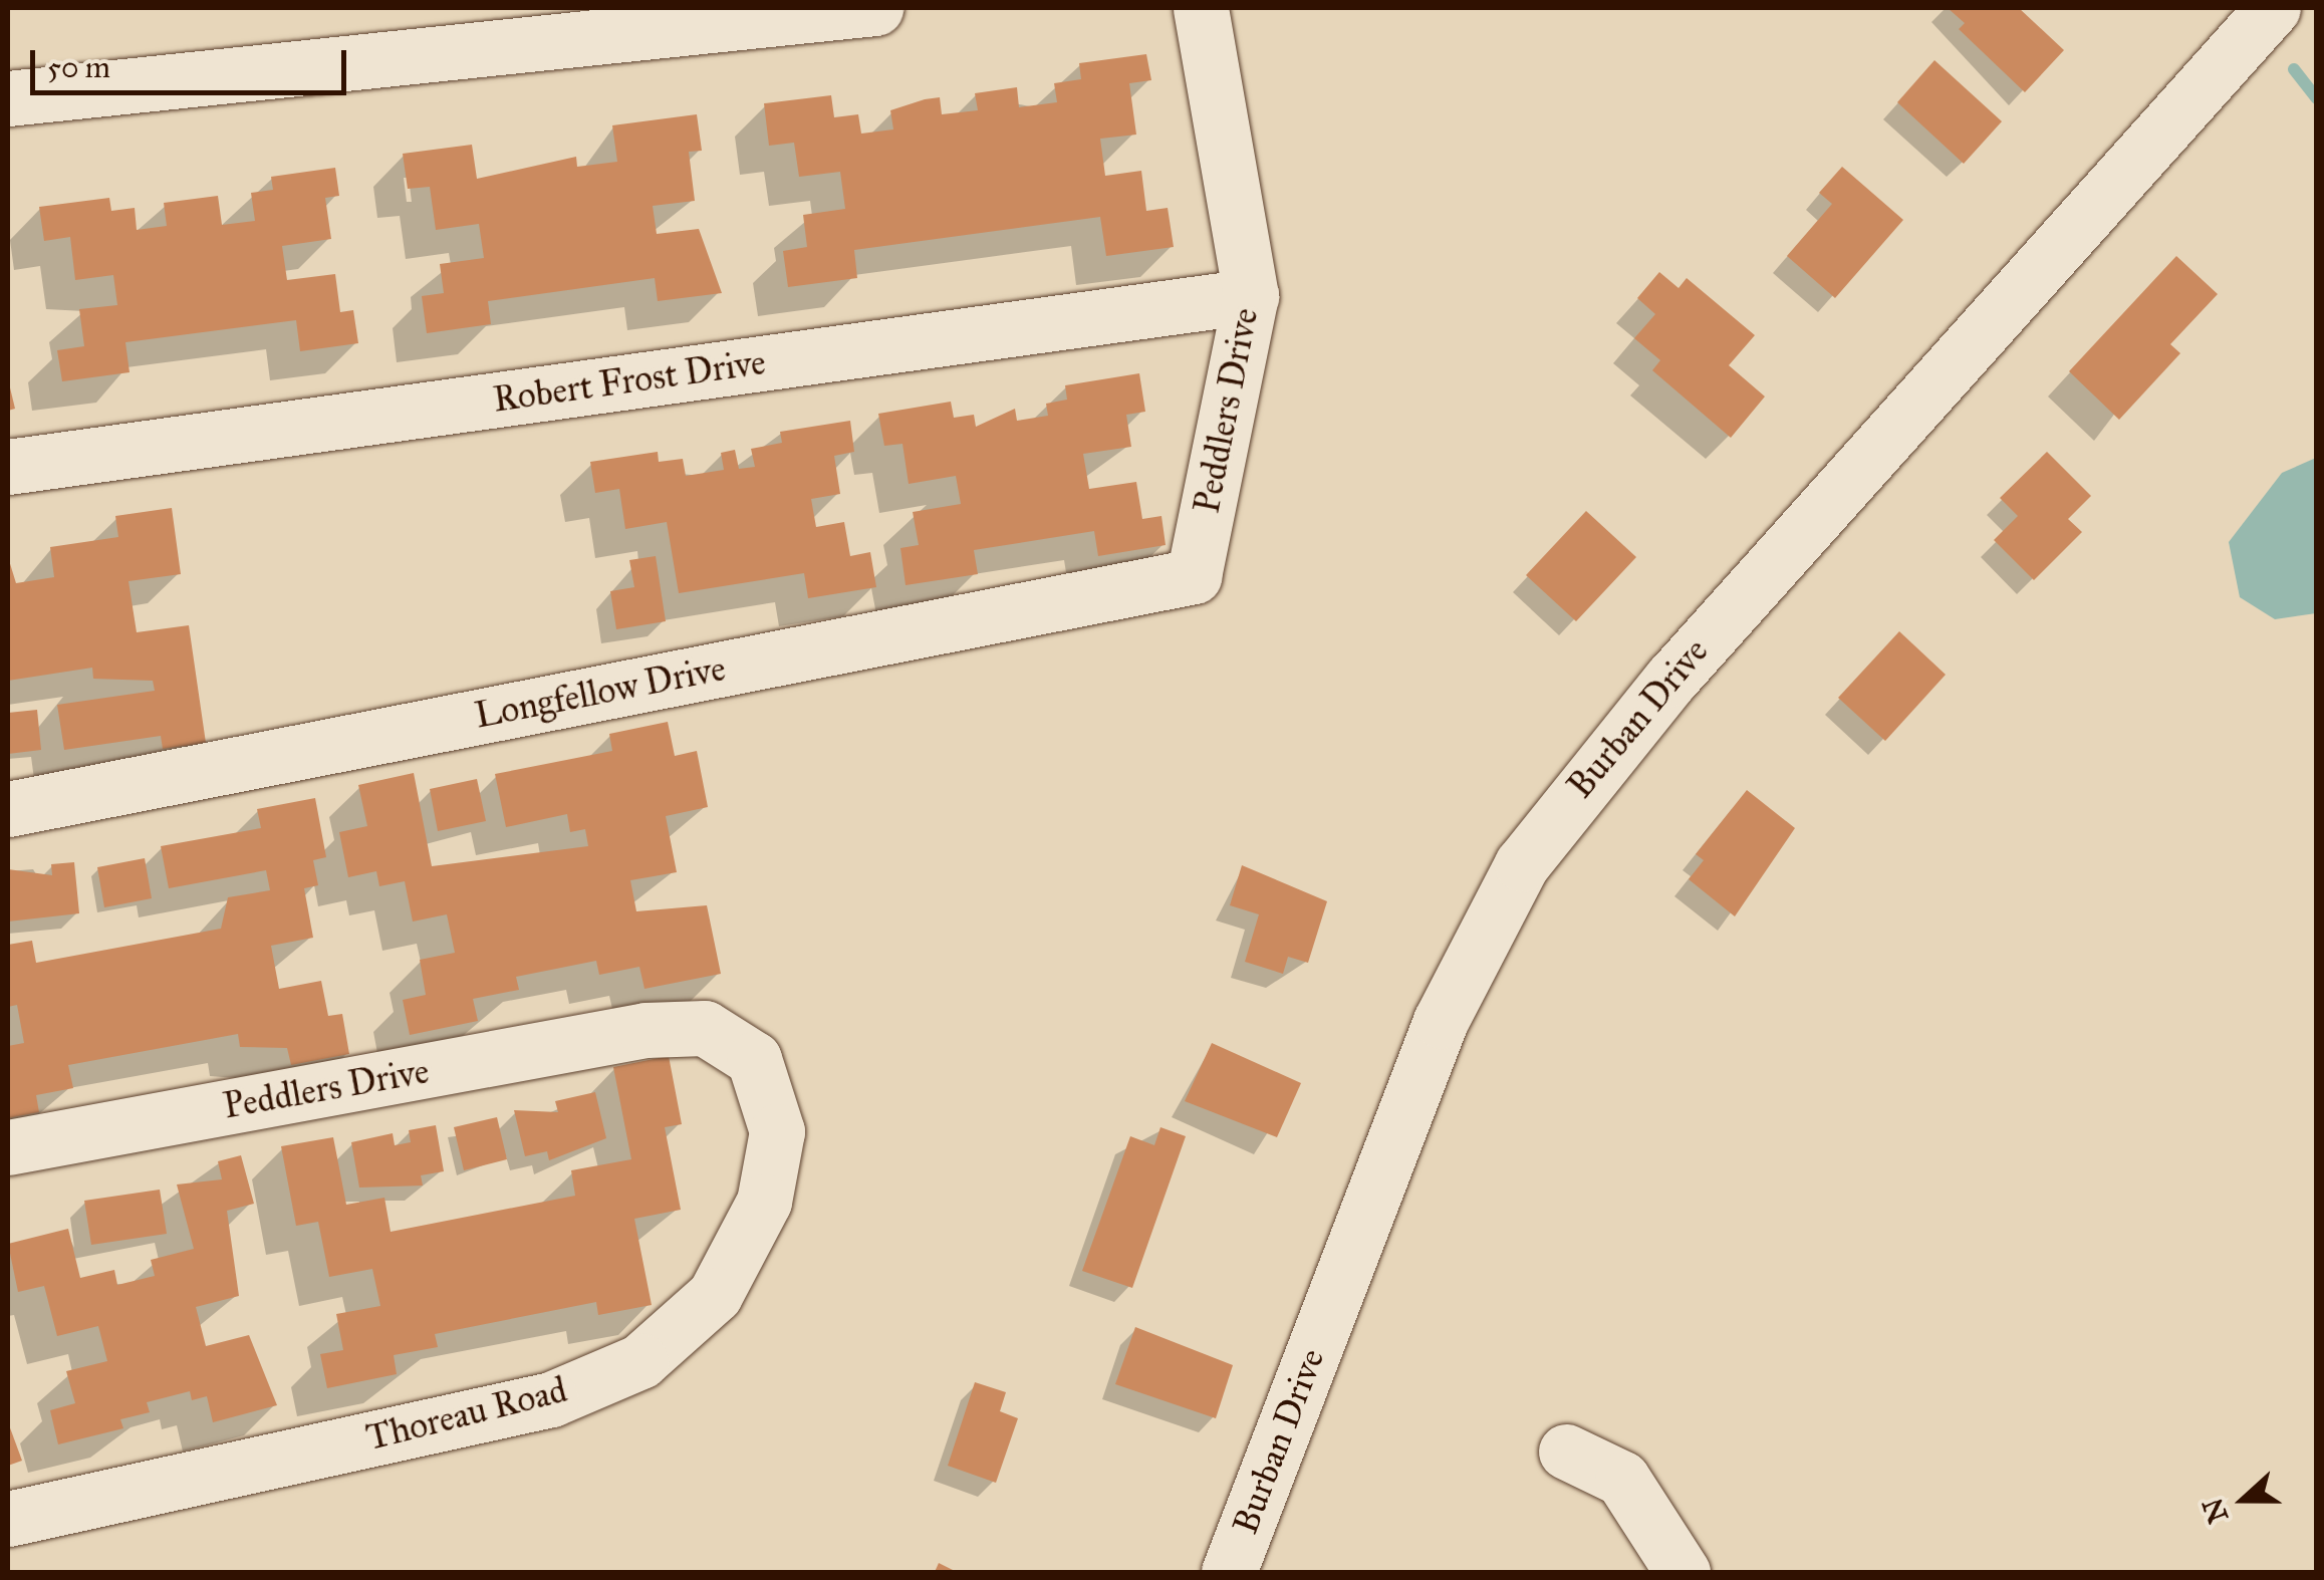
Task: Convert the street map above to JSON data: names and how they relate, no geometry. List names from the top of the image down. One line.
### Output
{"streets":{"street":["Robert Frost Drive","Peddlers Drive","Longfellow Drive","Burban Drive","Thoreau Road"]},"crossings":[["Robert Frost Drive","Peddlers Drive"],["Peddlers Drive","Longfellow Drive"],["Peddlers Drive","Thoreau Road"]],"scale_bar":"50 m","north":"left"}
